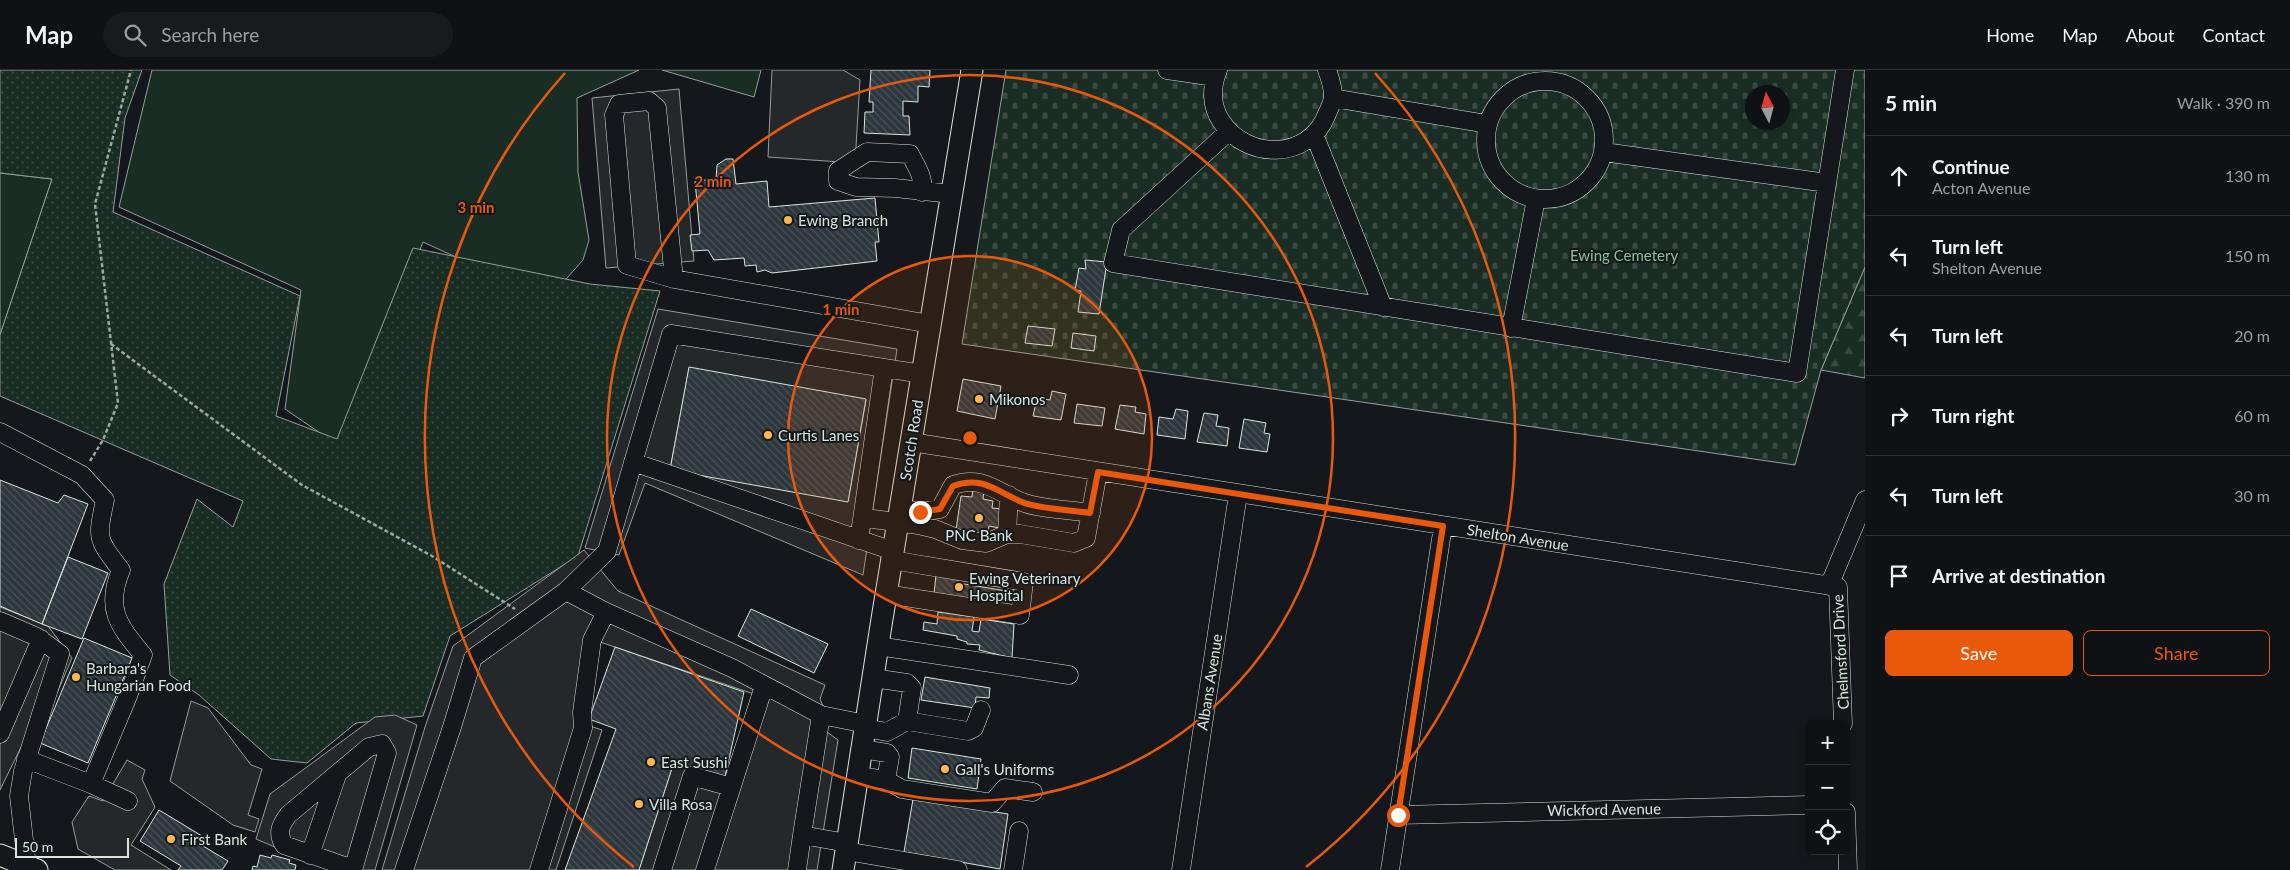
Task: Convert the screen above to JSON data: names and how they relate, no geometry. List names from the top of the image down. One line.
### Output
{"streets":{"main road":["Scotch Road"],"street":["Shelton Avenue","Chelmsford Drive","Albans Avenue","Wickford Avenue"]},"crossings":[["Scotch Road","Shelton Avenue"],["Shelton Avenue","Chelmsford Drive"],["Shelton Avenue","Albans Avenue"]],"parks":["Ewing Cemetery"],"places":["Ewing Branch","Mikonos","Curtis Lanes","PNC Bank","Ewing Veterinary Hospital","Barbara's Hungarian Food","East Sushi","Gall's Uniforms","Villa Rosa","First Bank"],"scale_bar":"50 m","north":"top","page":{"header":"Map","search":"Search here","nav":["Home","Map","About","Contact"],"heading":["5 min","Walk · 390 m"],"list":[["Continue","Acton Avenue","130 m"],["Turn left","Shelton Avenue","150 m"],["Turn left","20 m"],["Turn right","60 m"],["Turn left","30 m"],"Arrive at destination"],"buttons":["Save","Share"],"map_buttons":["+","−"],"scale":"50 m"},"rings":["2 min","3 min","1 min"]}
